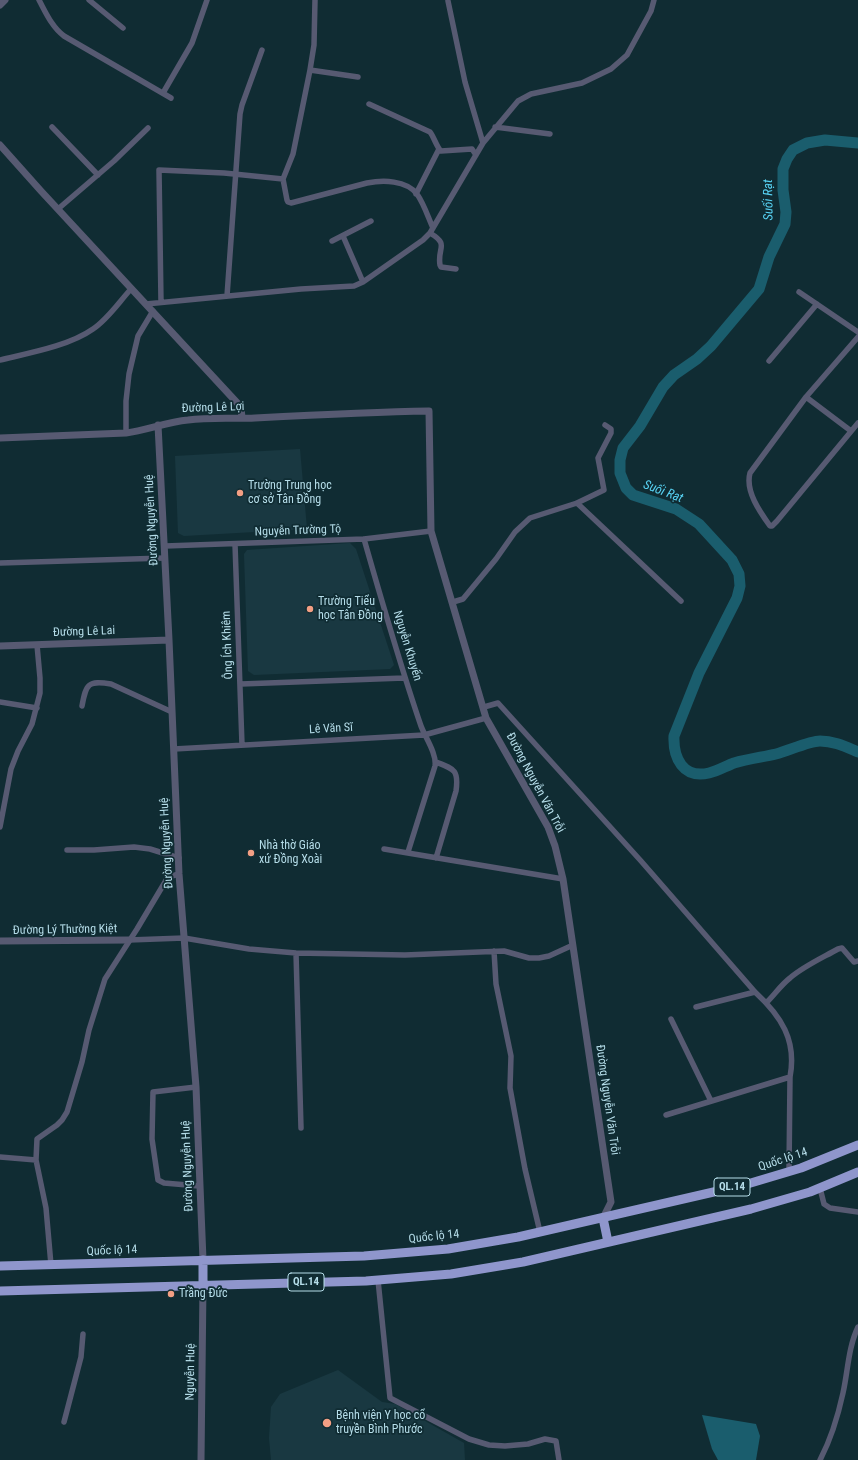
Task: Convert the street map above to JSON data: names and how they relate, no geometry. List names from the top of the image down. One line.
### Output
{"streets":{"highway":["Quốc lộ 14","QL.14"],"street":["Đường Lê Lợi","Đường Nguyễn Huệ","Nguyễn Trường Tộ","Đường Lê Lai","Ông Ích Khiêm","Nguyễn Khuyến","Lê Văn Sĩ","Đường Nguyễn Văn Trỗi","Đường Lý Thường Kiệt","Nguyễn Huệ"]},"crossings":[["Đường Lê Lợi","Đường Nguyễn Huệ"],["Đường Lê Lợi","Đường Nguyễn Văn Trỗi"],["Đường Nguyễn Huệ","Nguyễn Trường Tộ"],["Đường Nguyễn Huệ","Đường Lê Lai"],["Đường Nguyễn Huệ","Lê Văn Sĩ"],["Đường Nguyễn Huệ","Quốc lộ 14"],["Nguyễn Trường Tộ","Ông Ích Khiêm"],["Nguyễn Trường Tộ","Nguyễn Khuyến"],["Nguyễn Trường Tộ","Đường Nguyễn Văn Trỗi"],["Ông Ích Khiêm","Lê Văn Sĩ"],["Nguyễn Khuyến","Lê Văn Sĩ"],["Lê Văn Sĩ","Đường Nguyễn Văn Trỗi"],["Đường Nguyễn Văn Trỗi","Quốc lộ 14"],["QL.14","Nguyễn Huệ"]],"water":["Suối Rạt"],"places":["Trường Trung học cơ sở Tân Đồng","Trường Tiểu học Tân Đồng","Nhà thờ Giáo xứ Đồng Xoài","Trầng Đức","Bệnh viện Y học cổ truyền Bình Phước"]}
